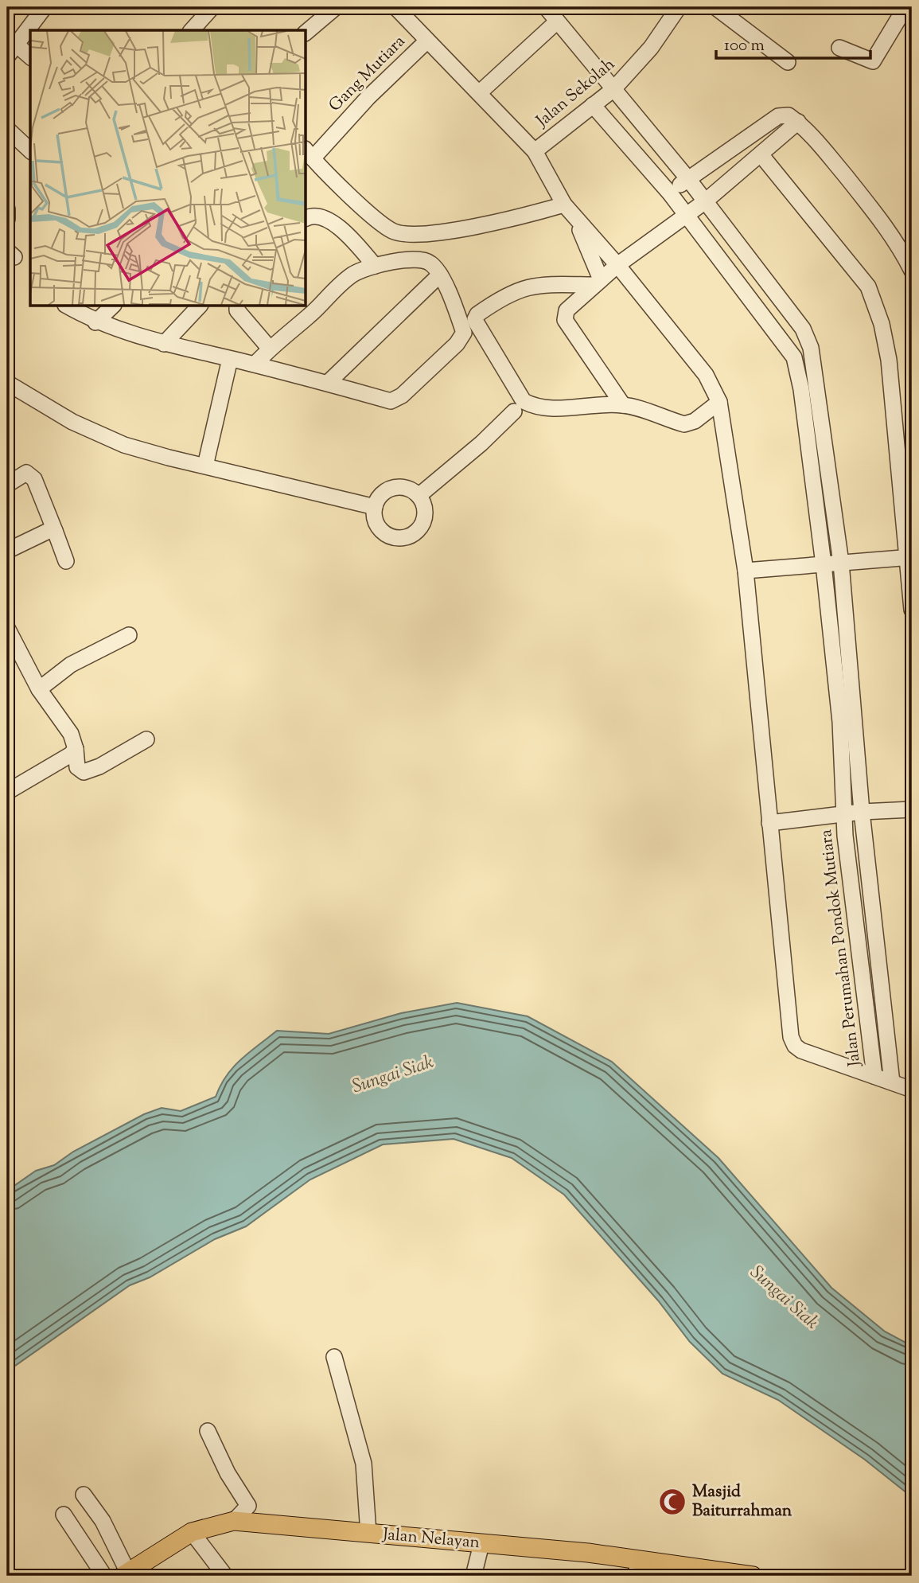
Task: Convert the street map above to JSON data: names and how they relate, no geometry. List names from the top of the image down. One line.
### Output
{"streets":{"main road":["Jalan Nelayan"],"street":["Gang Mutiara","Jalan Sekolah","Jalan Perumahan Pondok Mutiara"]},"water":["Sungai Siak"],"places":{"mosque":["Masjid Baiturrahman"]},"scale_bar":"100 m"}
